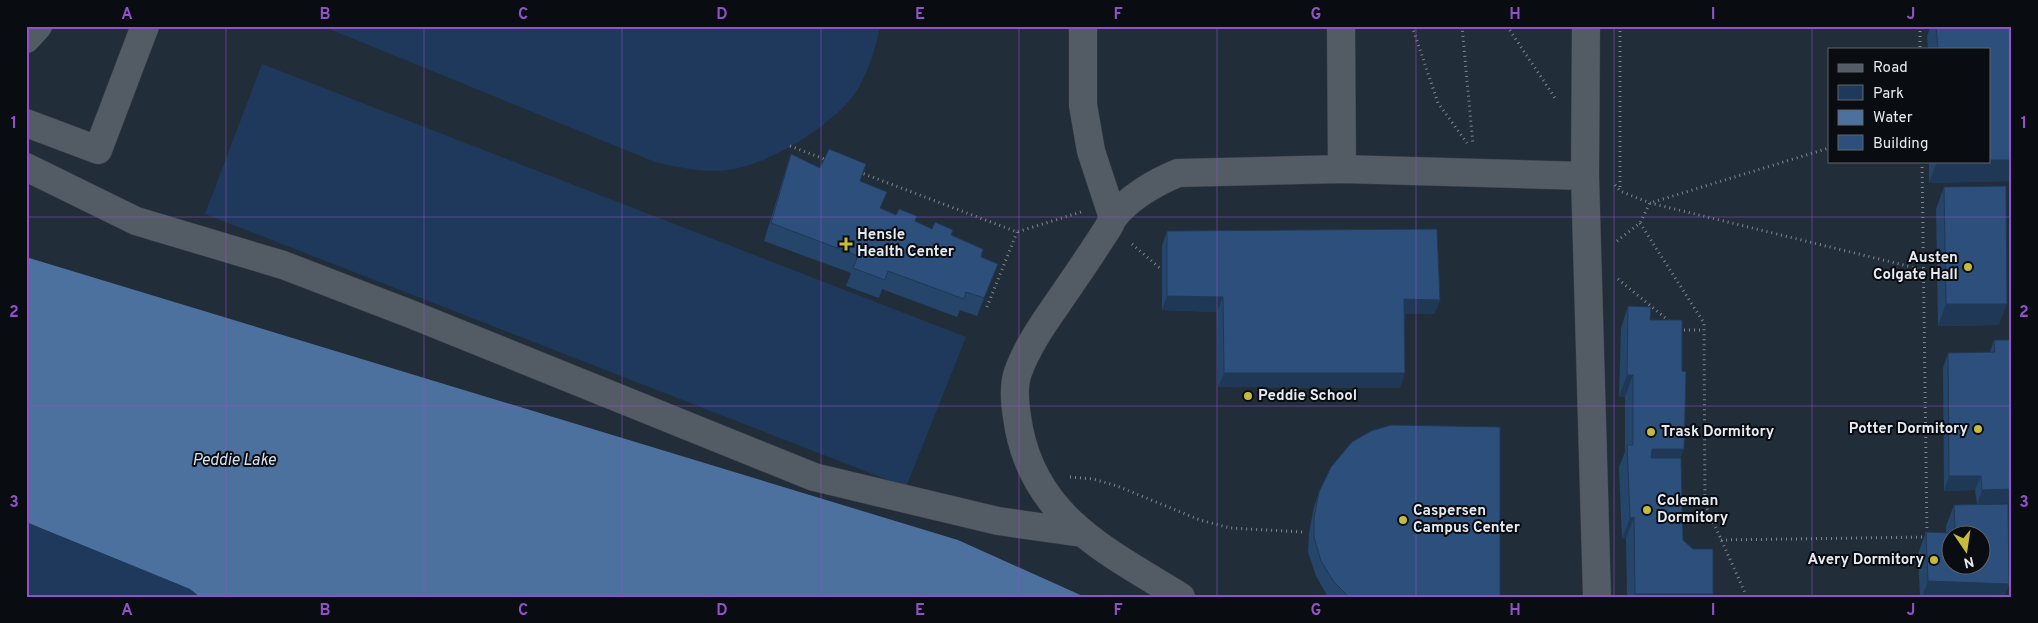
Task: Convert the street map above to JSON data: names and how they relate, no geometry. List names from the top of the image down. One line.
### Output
{"water":["Peddie Lake"],"places":{"health":["Hensle Health Center"],"other":["Austen Colgate Hall","Peddie School","Potter Dormitory","Trask Dormitory","Coleman Dormitory","Caspersen Campus Center","Avery Dormitory"]},"legend":["Road","Park","Water","Building"],"north":"bottom","grid":{"columns":["A","B","C","D","E","F","G","H","I","J"],"rows":["1","2","3"]}}
